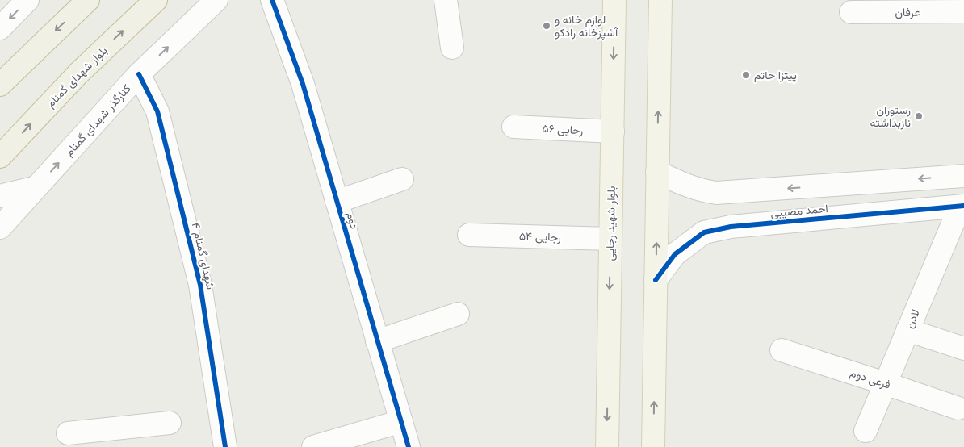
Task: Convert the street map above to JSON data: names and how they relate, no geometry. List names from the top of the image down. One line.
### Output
{"streets":{"highway":["بلوار شهدای گمنام"],"main road":["بلوار شهید رجایی"],"street":["عرفان","کنارگذر شهدای گمنام","رجایی ۵۶","احمد مصیبی","دوم","رجایی ۵۴","شهدای گمنام ۴","لادن","فرعی دوم"]},"crossings":[["کنارگذر شهدای گمنام","شهدای گمنام ۴"],["رجایی ۵۶","بلوار شهید رجایی"],["احمد مصیبی","لادن"],["بلوار شهید رجایی","رجایی ۵۴"],["لادن","فرعی دوم"]],"one_way":["کنارگذر شهدای گمنام"],"places":["لوازم خانه و آشپزخانه رادکو","پیتزا حاتم","رستوران نازبداشته"]}
